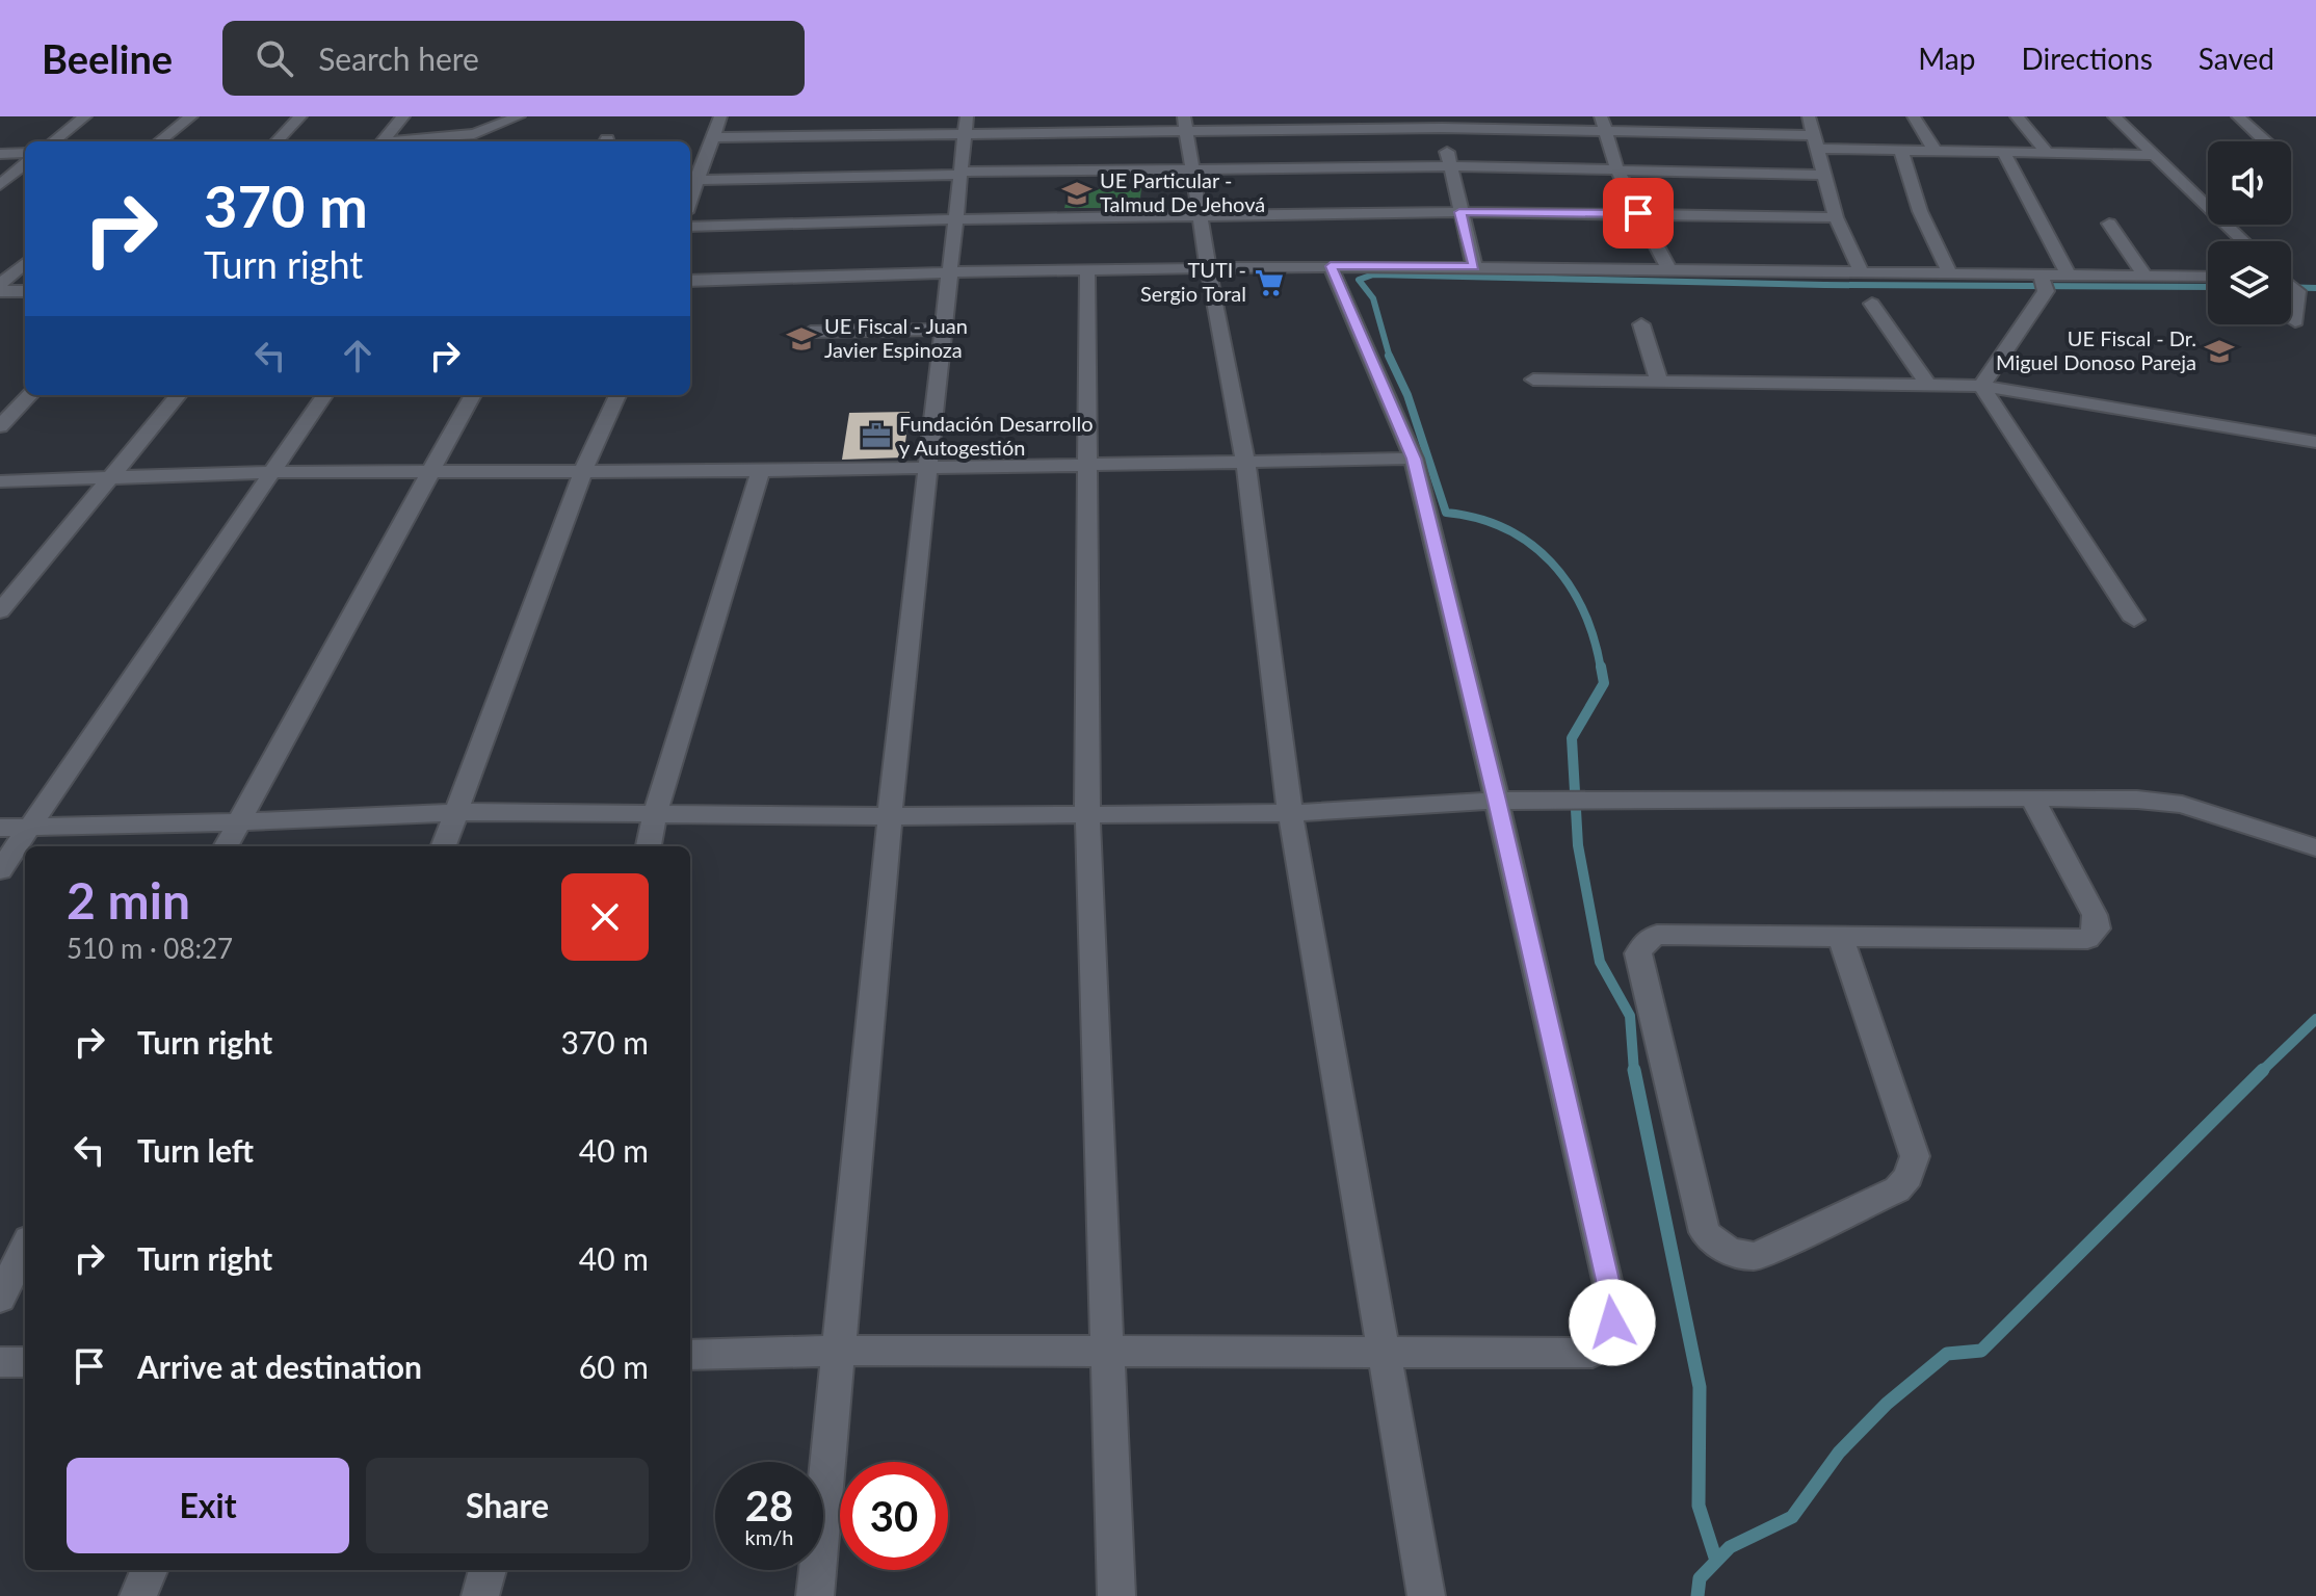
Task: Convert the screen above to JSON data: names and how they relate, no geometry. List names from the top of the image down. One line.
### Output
{"places":{"school or university":["UE Particular - Talmud De Jehová","UE Fiscal - Juan Javier Espinoza","UE Fiscal - Dr. Miguel Donoso Pareja"],"supermarket":["TUTI - Sergio Toral"],"office":["Fundación Desarrollo y Autogestión"]},"page":{"header":"Beeline","search":"Search here","nav":["Map","Directions","Saved"],"turn":["370 m","Turn right"],"heading":["2 min","510 m · 08:27"],"list":[{"name":"Turn right","value":"370 m"},{"name":"Turn left","value":"40 m"},{"name":"Turn right","value":"40 m"},{"name":"Arrive at destination","value":"60 m"}],"buttons":["Exit","Share"],"speed":"28 km/h","limit":"30"}}
